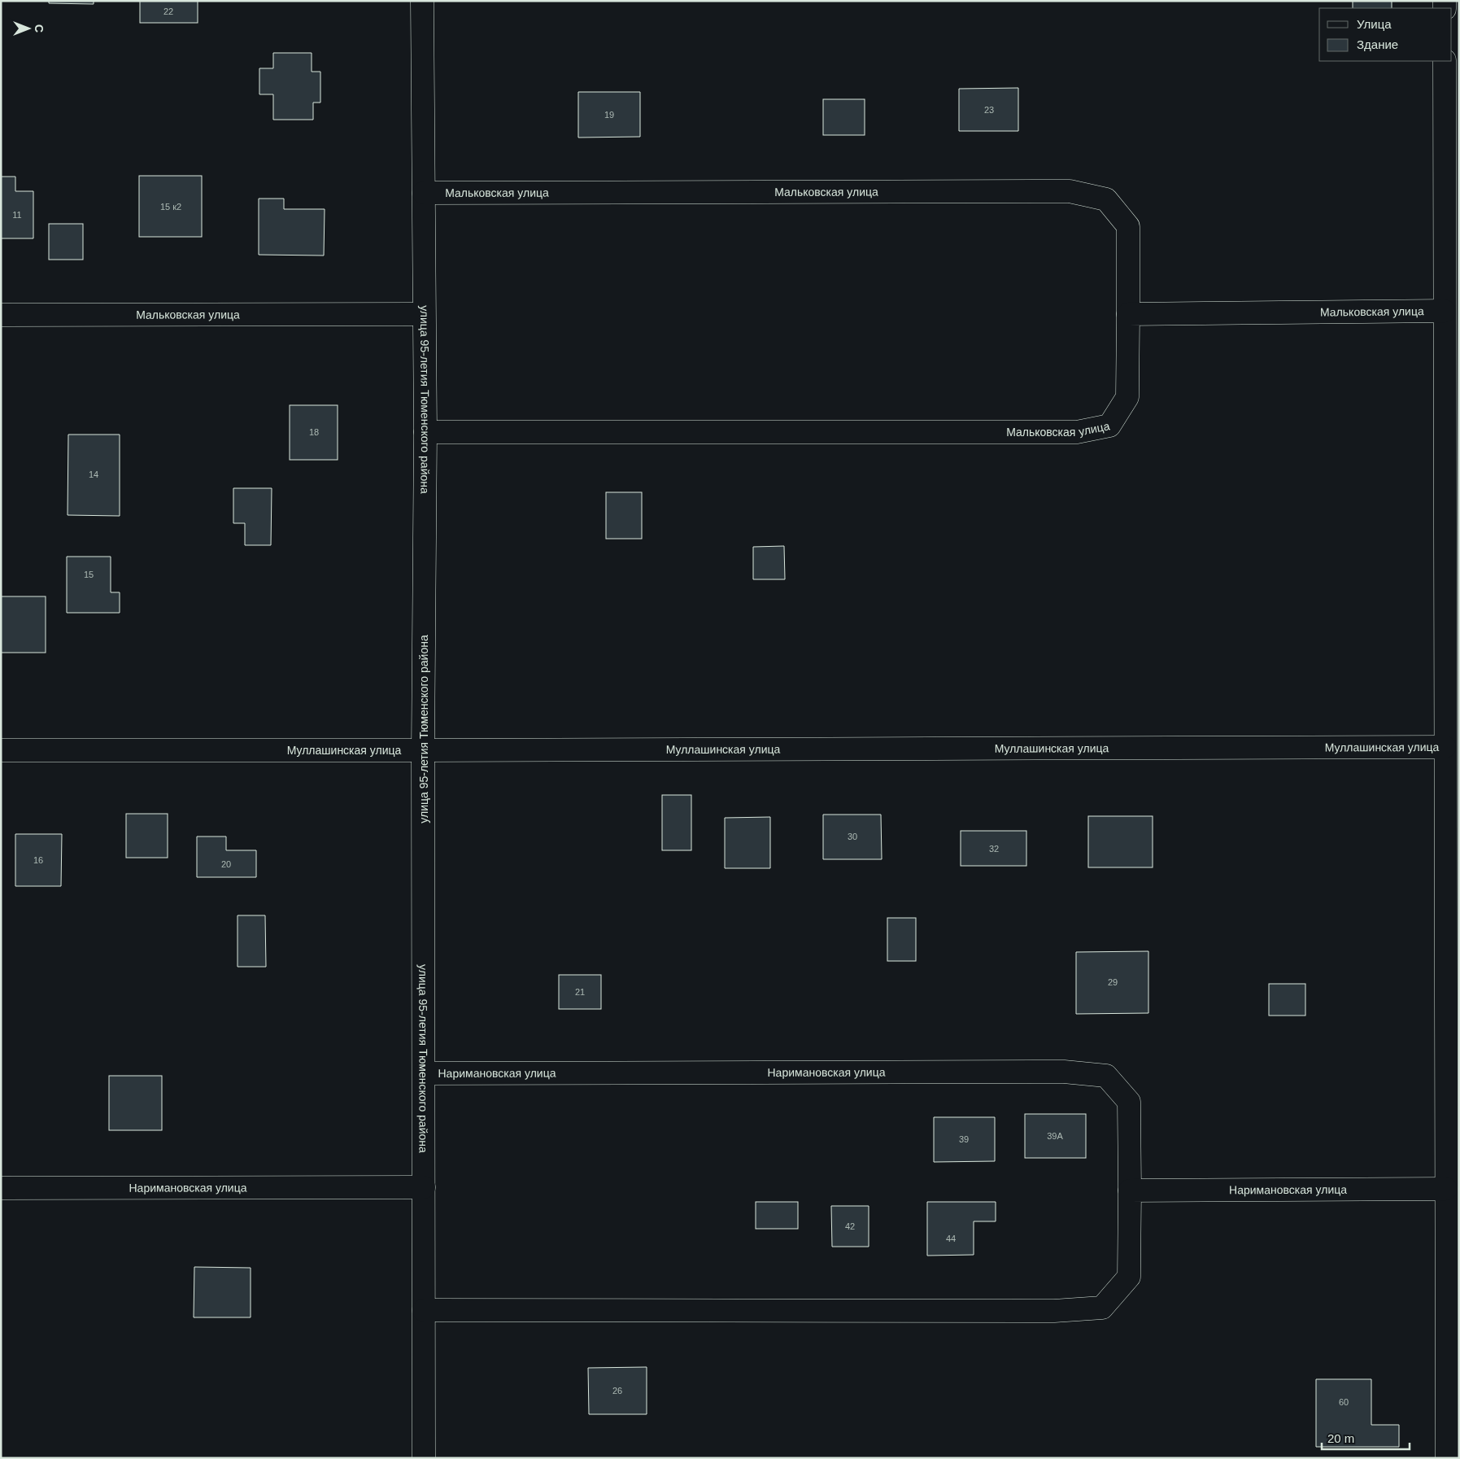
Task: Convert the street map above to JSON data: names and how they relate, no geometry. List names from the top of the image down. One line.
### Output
{"streets":{"street":["Мальковская улица","улица 95-летия Тюменского района","Муллашинская улица","Наримановская улица"]},"crossings":[["Мальковская улица","улица 95-летия Тюменского района"],["улица 95-летия Тюменского района","Муллашинская улица"],["улица 95-летия Тюменского района","Наримановская улица"]],"house_numbers":["22","23","19","15 к2","11","18","14","15","30","32","16","20","29","21","39А","39","42","44","26","60"],"legend":["Улица","Здание"],"scale_bar":"20 m","north":"right"}
